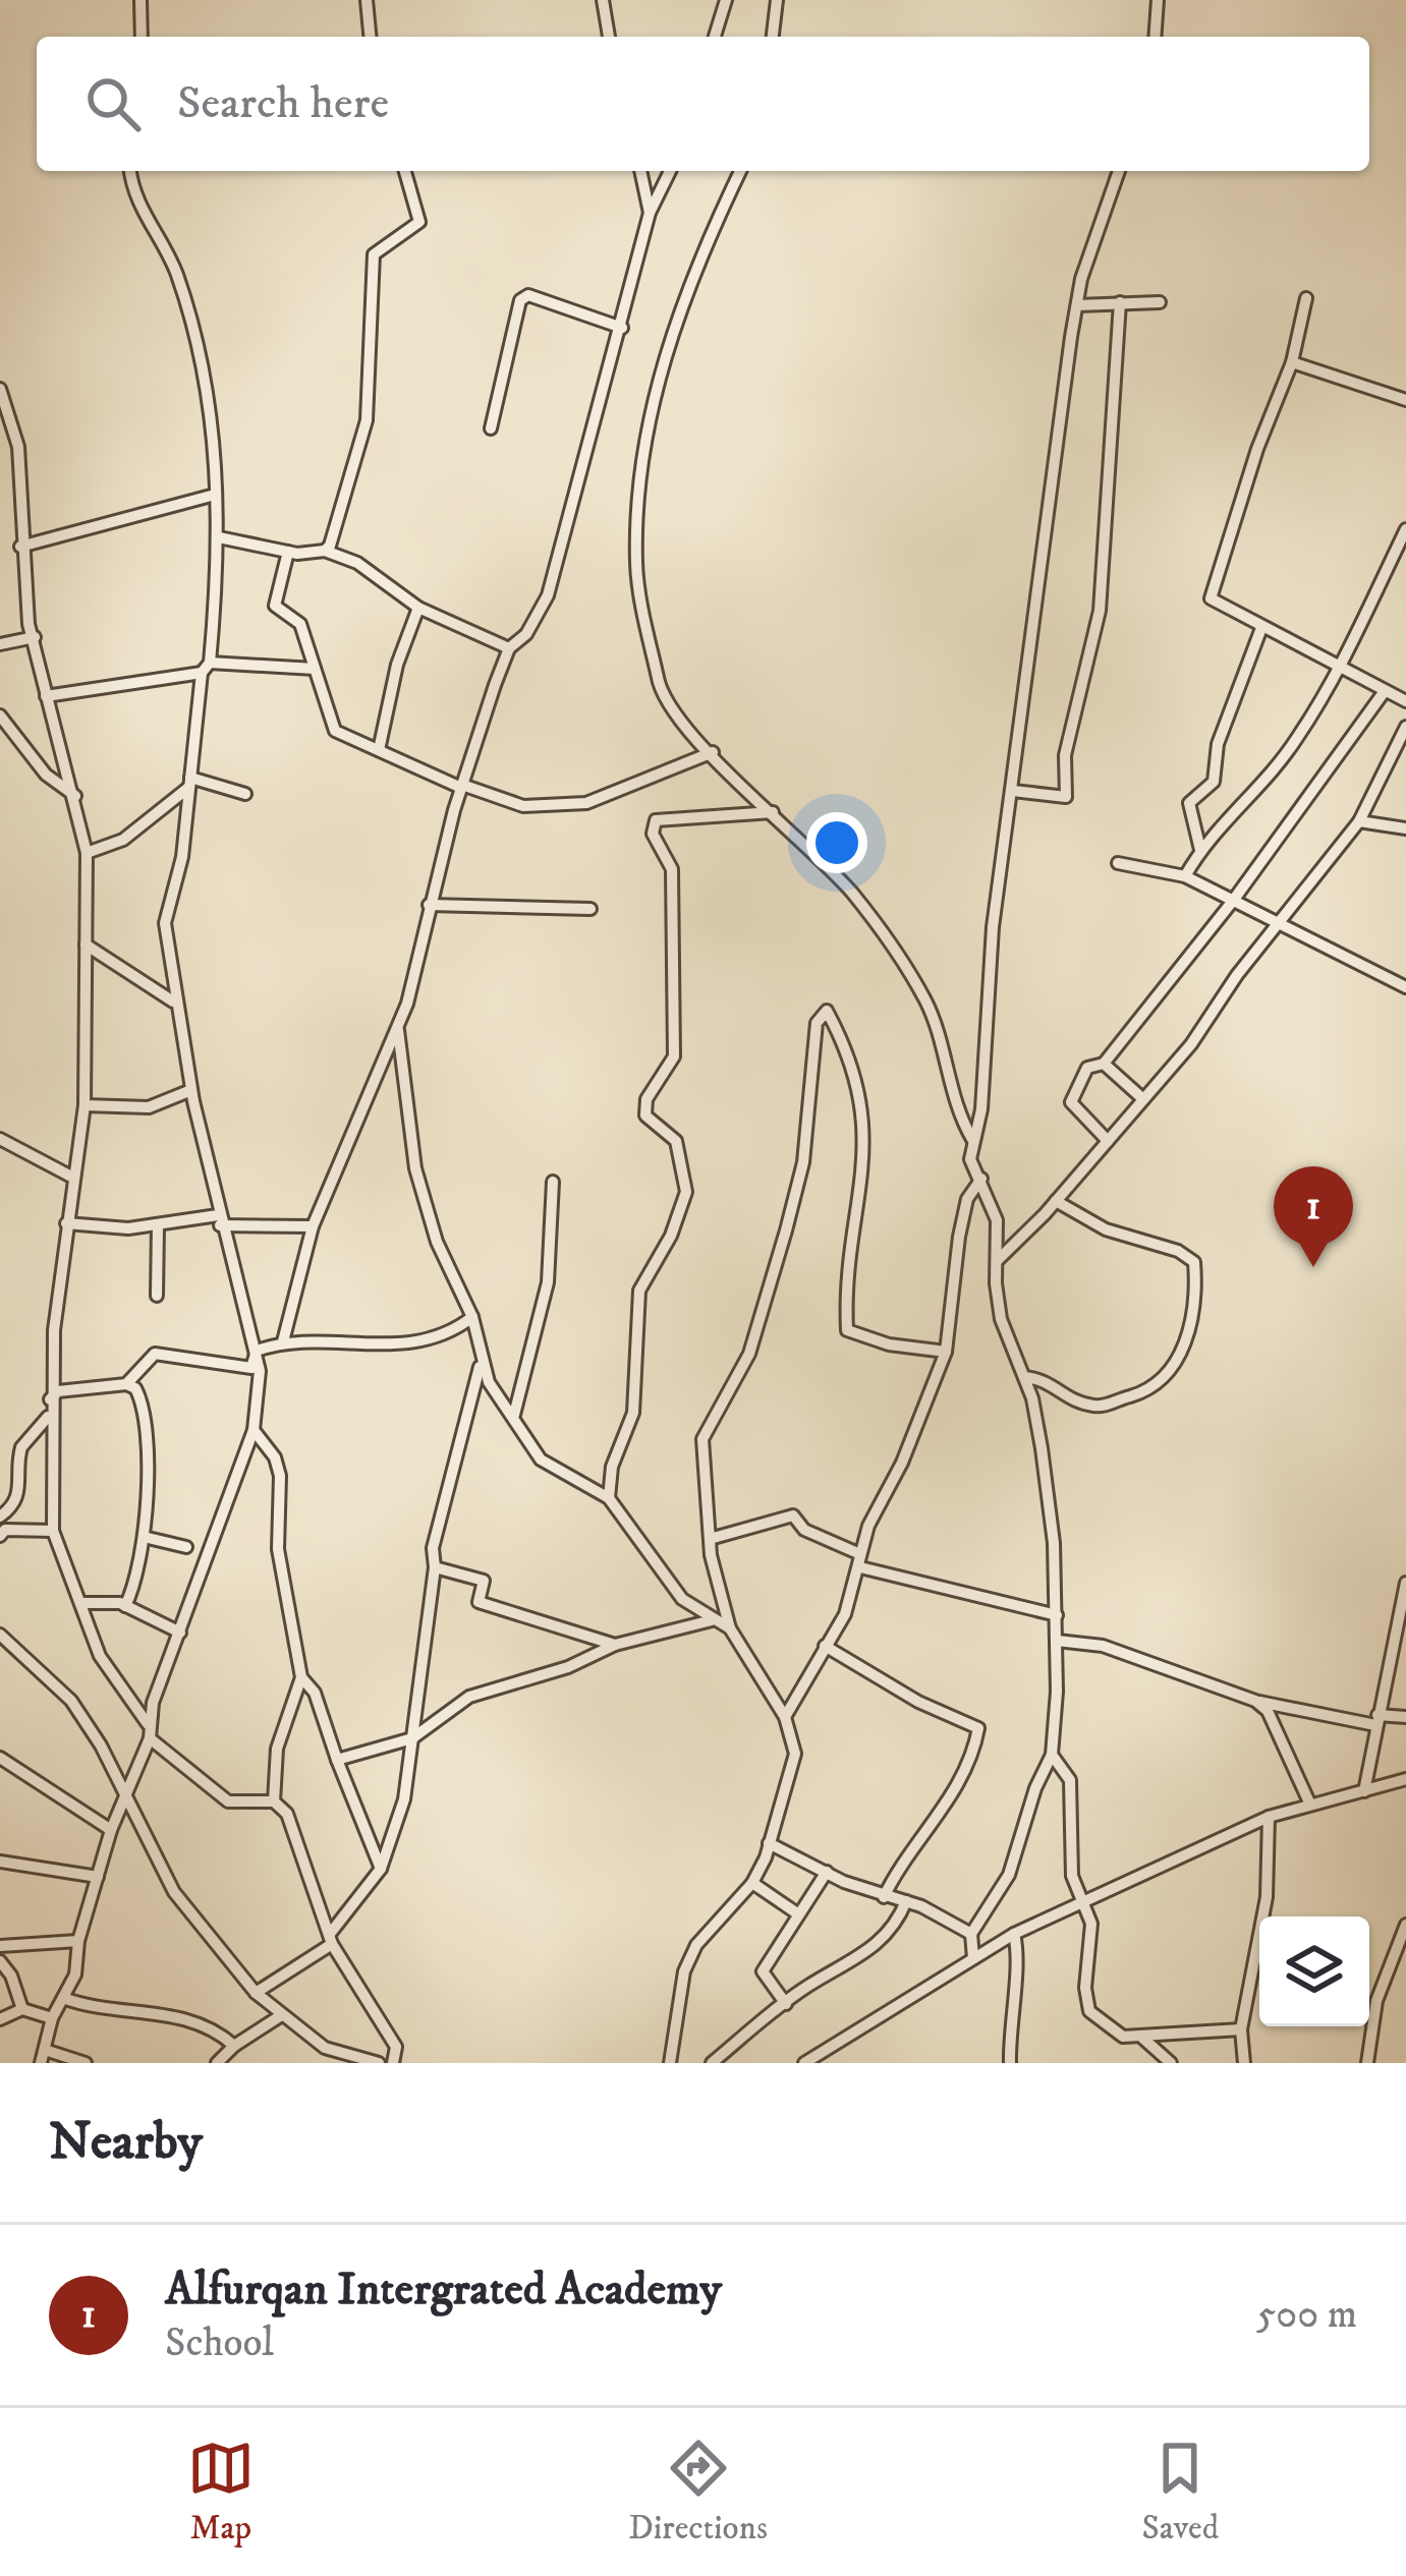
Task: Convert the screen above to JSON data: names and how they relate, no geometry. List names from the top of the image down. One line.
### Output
{"page":{"search":"Search here","pins":"1","heading":"Nearby","list":[{"mark":"1","name":"Alfurqan Intergrated Academy","note":"School","value":"500 m"}],"nav":["Map","Directions","Saved"]}}
